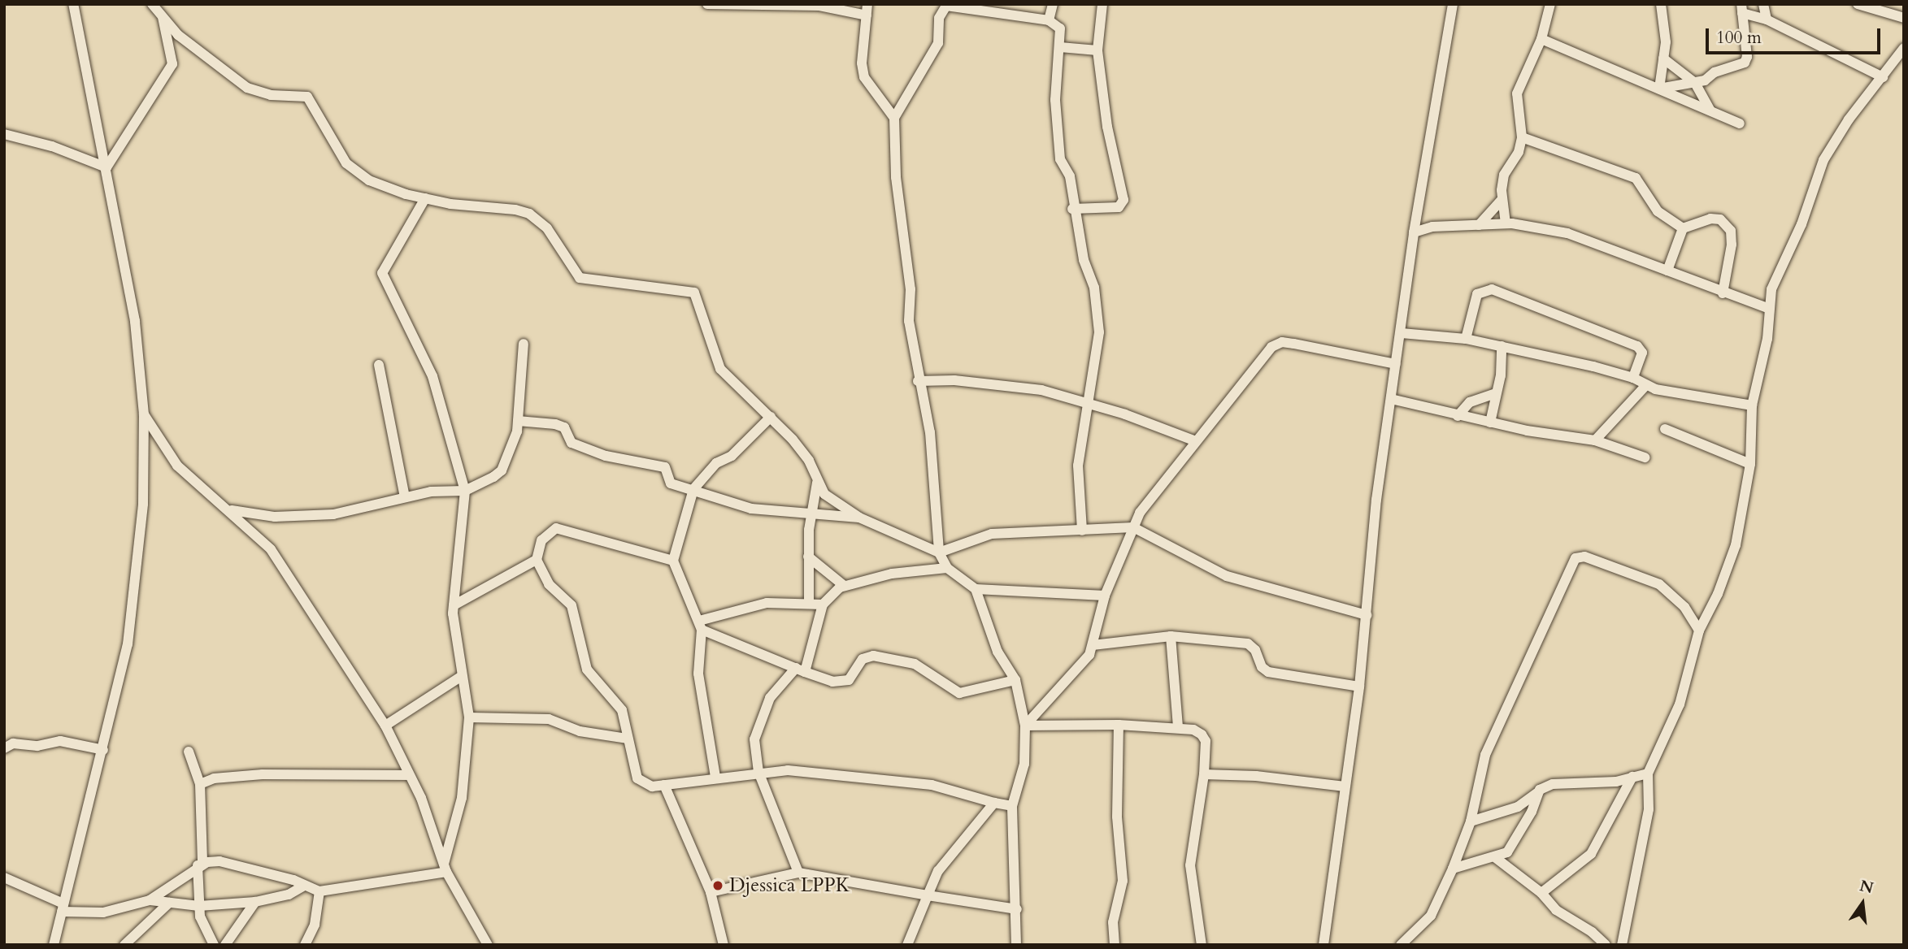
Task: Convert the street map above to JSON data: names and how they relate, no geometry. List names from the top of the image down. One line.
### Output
{"places":["Djessica LPPK"],"scale_bar":"100 m","north":"top"}
